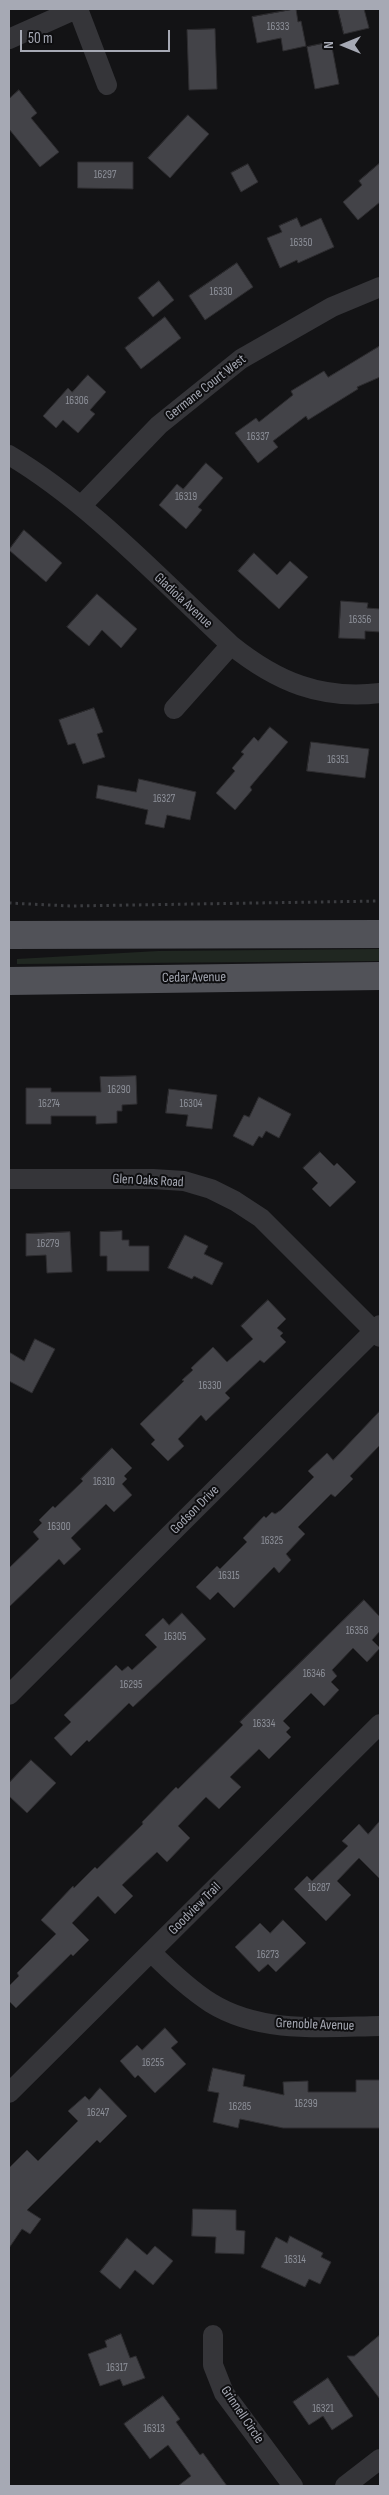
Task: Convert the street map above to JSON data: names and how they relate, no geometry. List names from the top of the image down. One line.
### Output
{"streets":{"main road":["Cedar Avenue"],"street":["Germane Court West","Gladiola Avenue","Glen Oaks Road","Godson Drive","Goodview Trail","Grenoble Avenue","Grinnell Circle"]},"crossings":[["Germane Court West","Gladiola Avenue"],["Glen Oaks Road","Godson Drive"],["Goodview Trail","Grenoble Avenue"]],"house_numbers":["16333","16297","16350","16330","16306","16337","16319","16356","16351","16327","16290","16274","16304","16279","16330","16310","16300","16325","16315","16358","16305","16346","16295","16334","16287","16273","16255","16299","16285","16247","16314","16317","16321","16313"],"scale_bar":"50 m","north":"left"}
